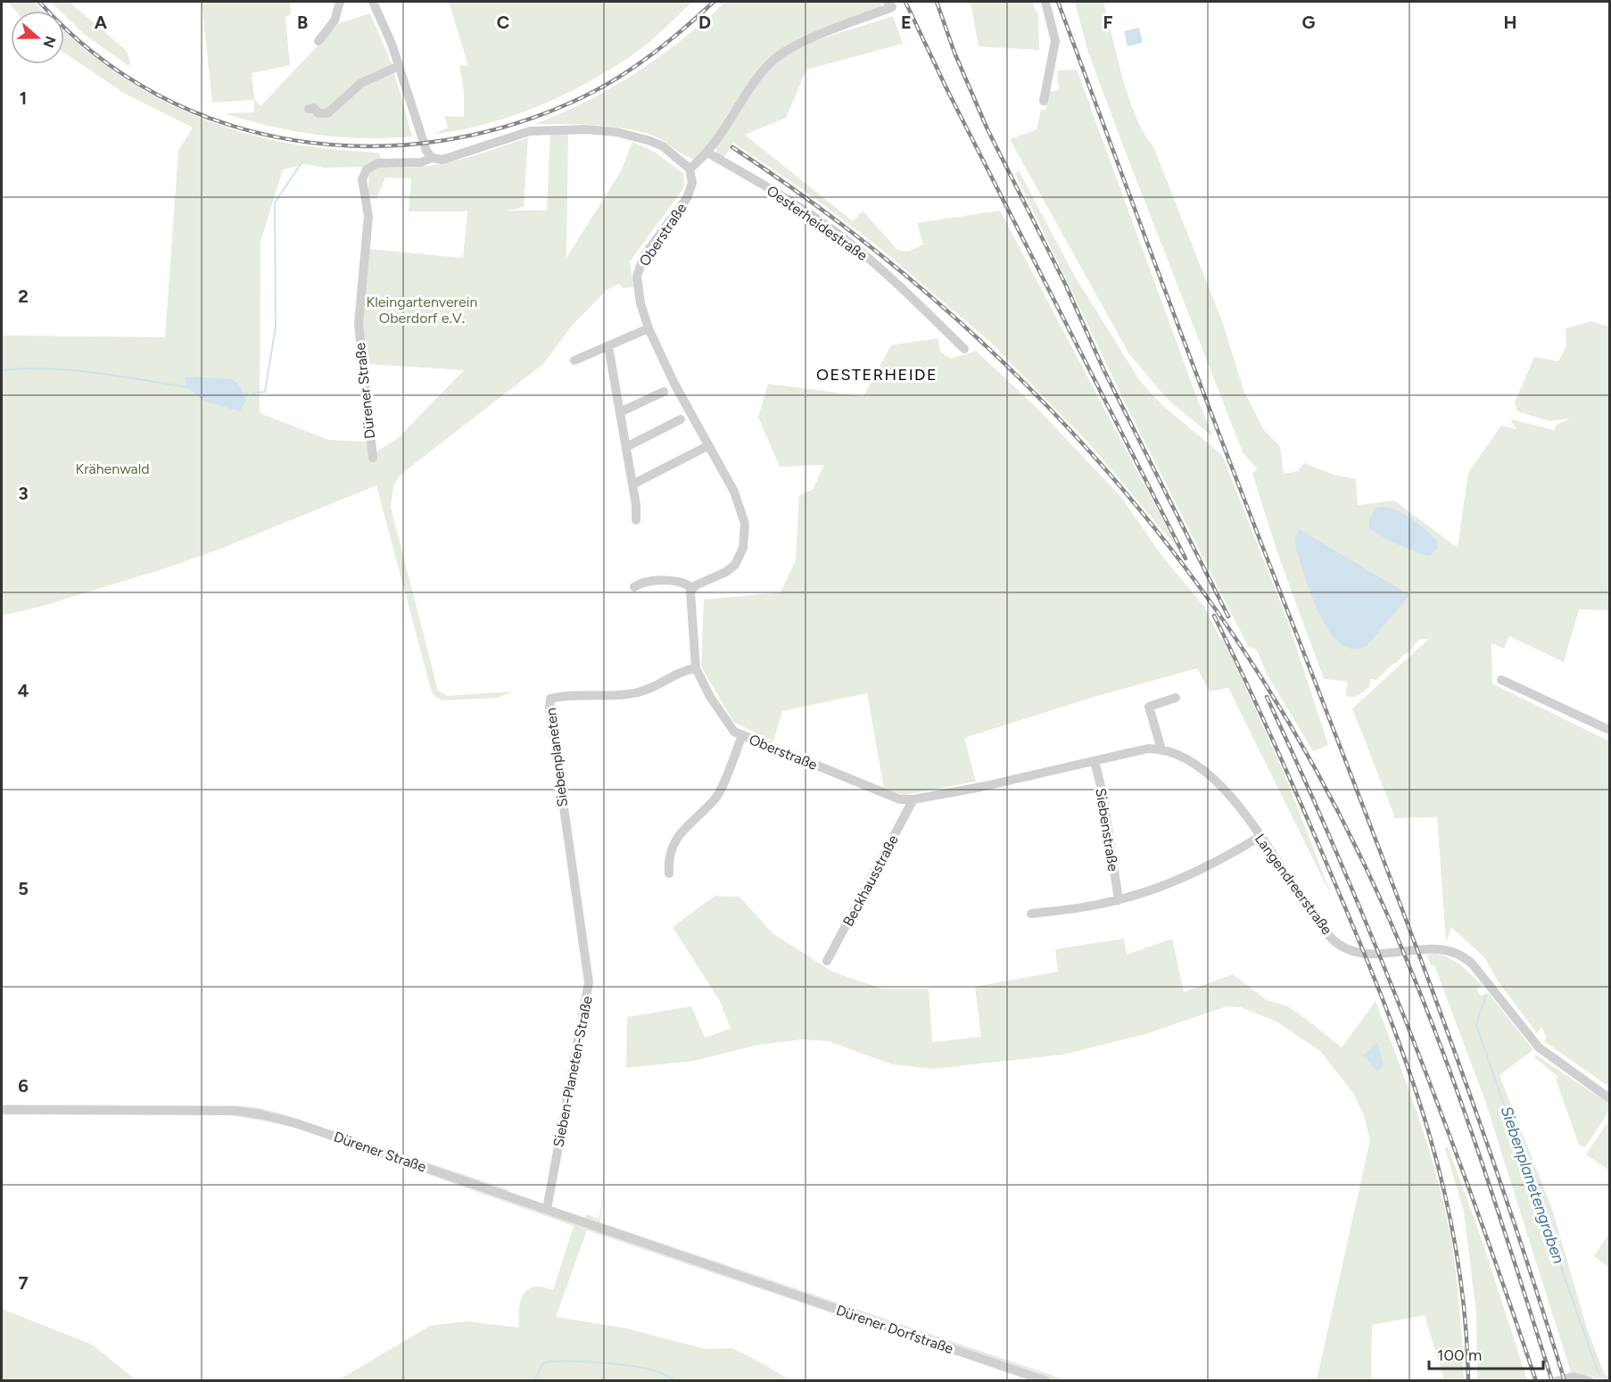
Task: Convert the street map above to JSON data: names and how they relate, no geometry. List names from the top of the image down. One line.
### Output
{"streets":{"street":["Oesterheidestraße","Oberstraße","Dürener Straße","Siebenplaneten","Siebenstraße","Beckhausstraße","Langendreerstraße","Sieben-Planeten-Straße","Dürener Dorfstraße"]},"crossings":[["Oberstraße","Siebenplaneten"],["Oberstraße","Beckhausstraße"],["Oberstraße","Langendreerstraße"],["Dürener Straße","Sieben-Planeten-Straße"],["Dürener Straße","Dürener Dorfstraße"],["Siebenplaneten","Sieben-Planeten-Straße"],["Siebenstraße","Langendreerstraße"]],"districts":["OESTERHEIDE"],"water":["Siebenplanetengraben"],"parks":["Kleingartenverein Oberdorf e.V.","Krähenwald"],"scale_bar":"100 m","north":"right","grid":{"columns":["A","B","C","D","E","F","G","H"],"rows":["1","2","3","4","5","6","7"]}}
